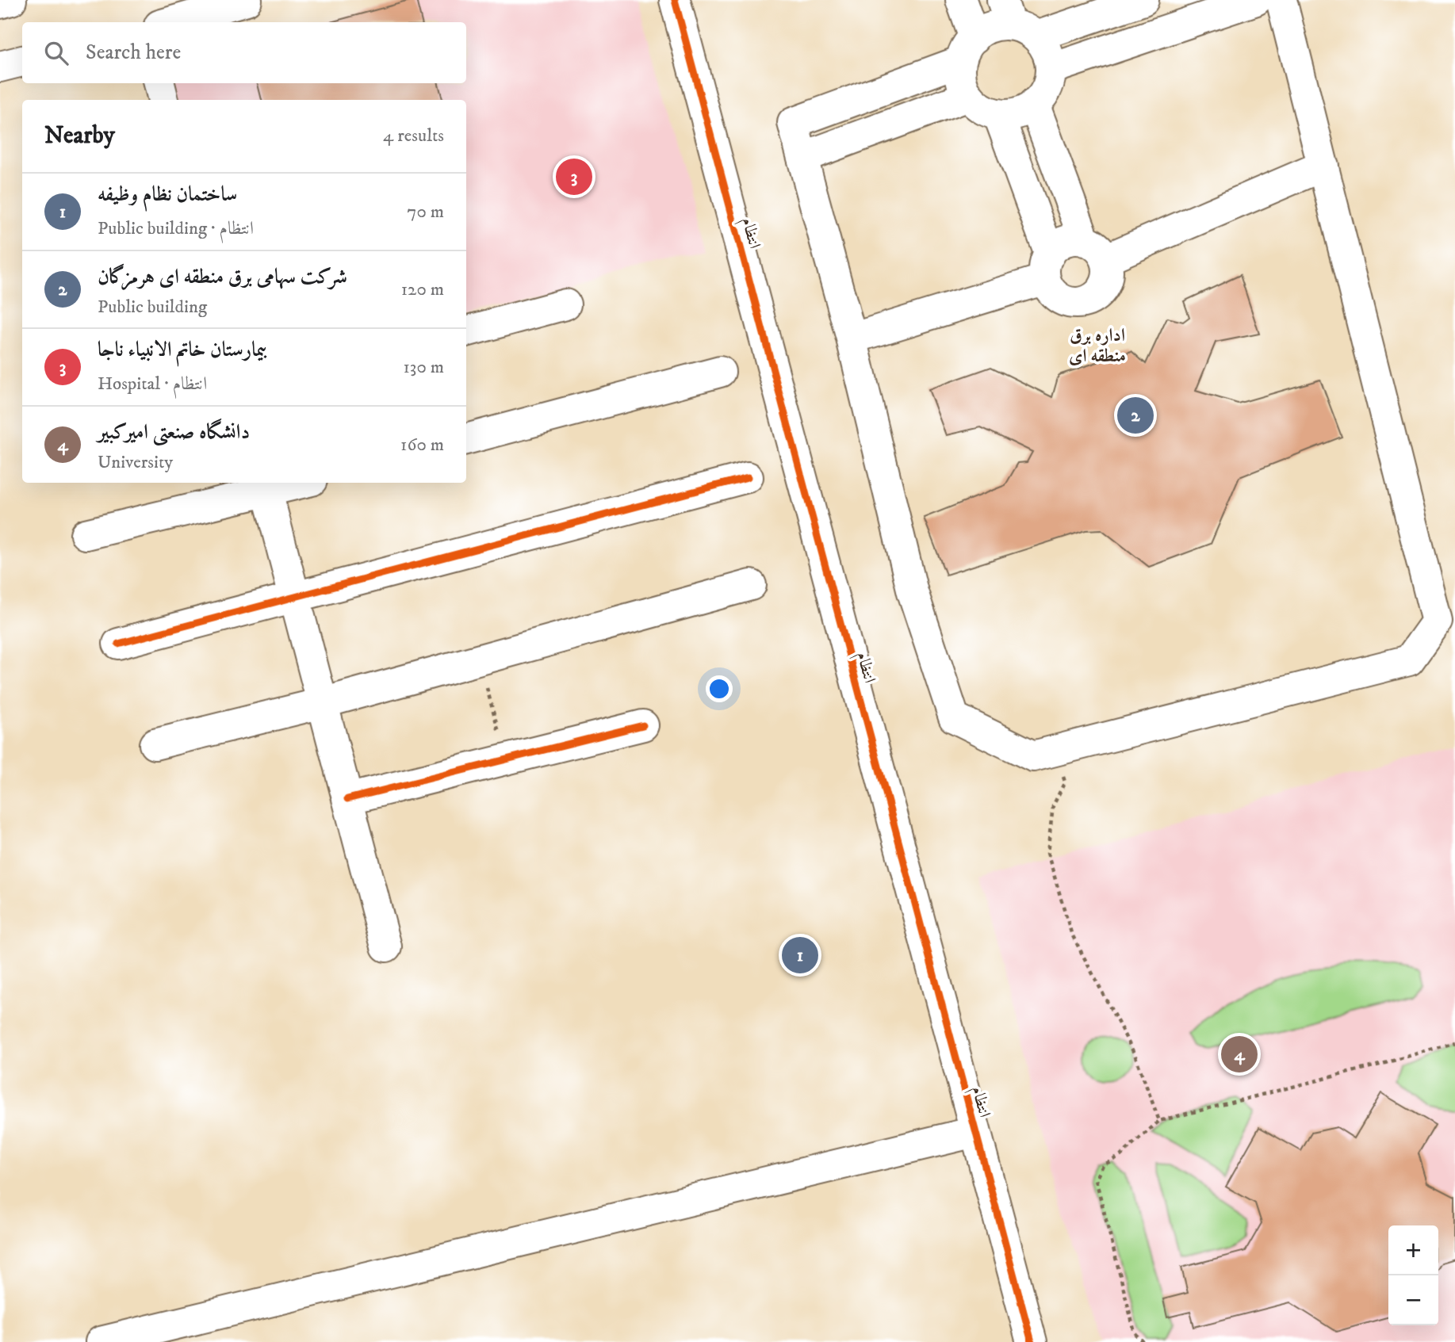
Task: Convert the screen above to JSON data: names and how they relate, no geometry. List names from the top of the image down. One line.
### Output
{"streets":{"street":["انتظام"]},"districts":["اداره برق منطقه ای"],"page":{"search":"Search here","heading":["Nearby","4 results"],"pins":["3","2","1","4"],"list":[{"mark":"1","name":"ساختمان نظام وظیفه","note":"Public building · انتظام","value":"70 m"},{"mark":"2","name":"شرکت سهامی برق منطقه ای هرمزگان","note":"Public building","value":"120 m"},{"mark":"3","name":"بیمارستان خاتم الانبیاء ناجا","note":"Hospital · انتظام","value":"130 m"},{"mark":"4","name":"دانشگاه صنعتی امیرکبیر","note":"University","value":"160 m"}],"map_buttons":["+","−"]}}
